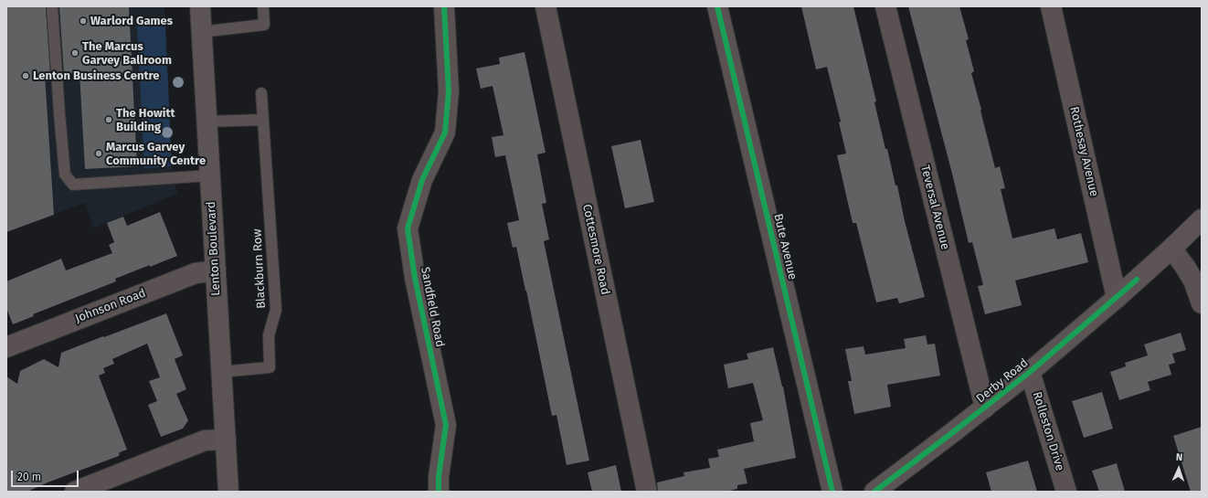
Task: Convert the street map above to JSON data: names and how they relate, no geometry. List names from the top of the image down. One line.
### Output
{"streets":{"main road":["Lenton Boulevard","Derby Road"],"street":["Rothesay Avenue","Teversal Avenue","Bute Avenue","Cottesmore Road","Johnson Road","Sandfield Road","Rolleston Drive"],"lane":["Blackburn Row"]},"crossings":[["Rothesay Avenue","Derby Road"],["Teversal Avenue","Derby Road"],["Lenton Boulevard","Blackburn Row"],["Lenton Boulevard","Johnson Road"],["Derby Road","Rolleston Drive"]],"places":["Warlord Games","The Marcus Garvey Ballroom","Lenton Business Centre","The Howitt Building","Marcus Garvey Community Centre"],"scale_bar":"20 m","north":"top"}
